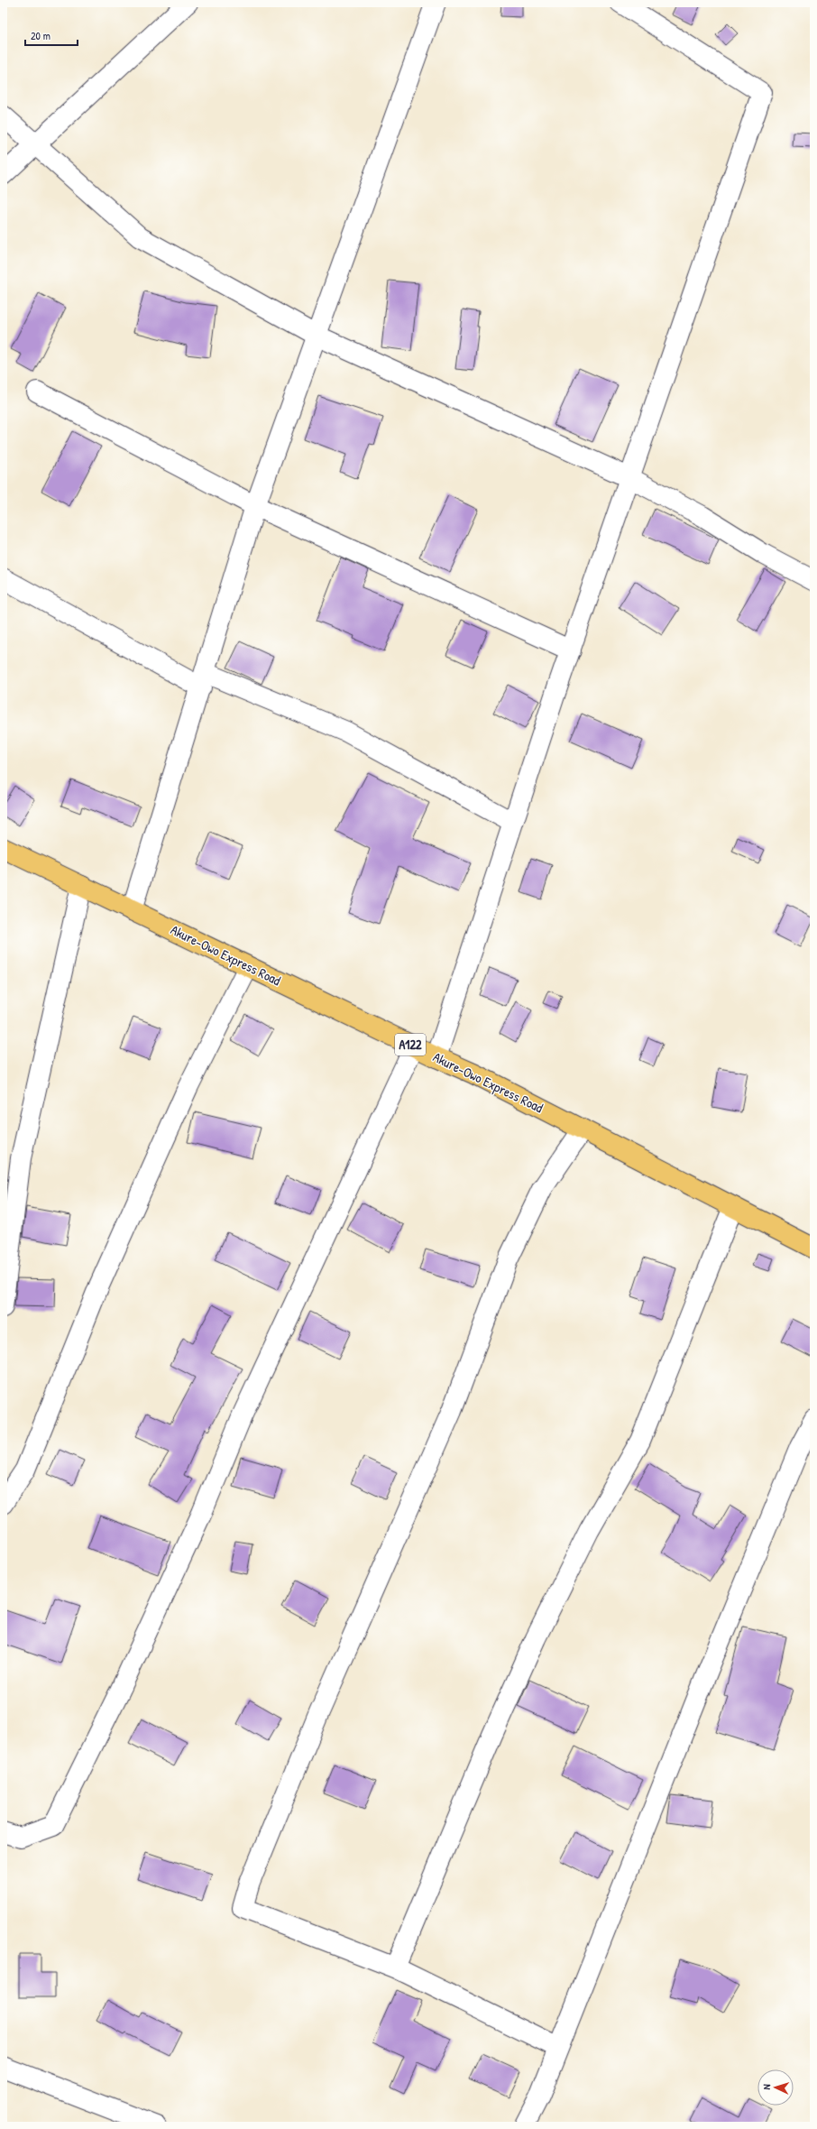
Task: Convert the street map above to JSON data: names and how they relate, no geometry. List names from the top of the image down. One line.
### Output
{"streets":{"highway":["Akure-Owo Express Road","A122"]},"scale_bar":"20 m","north":"left"}
